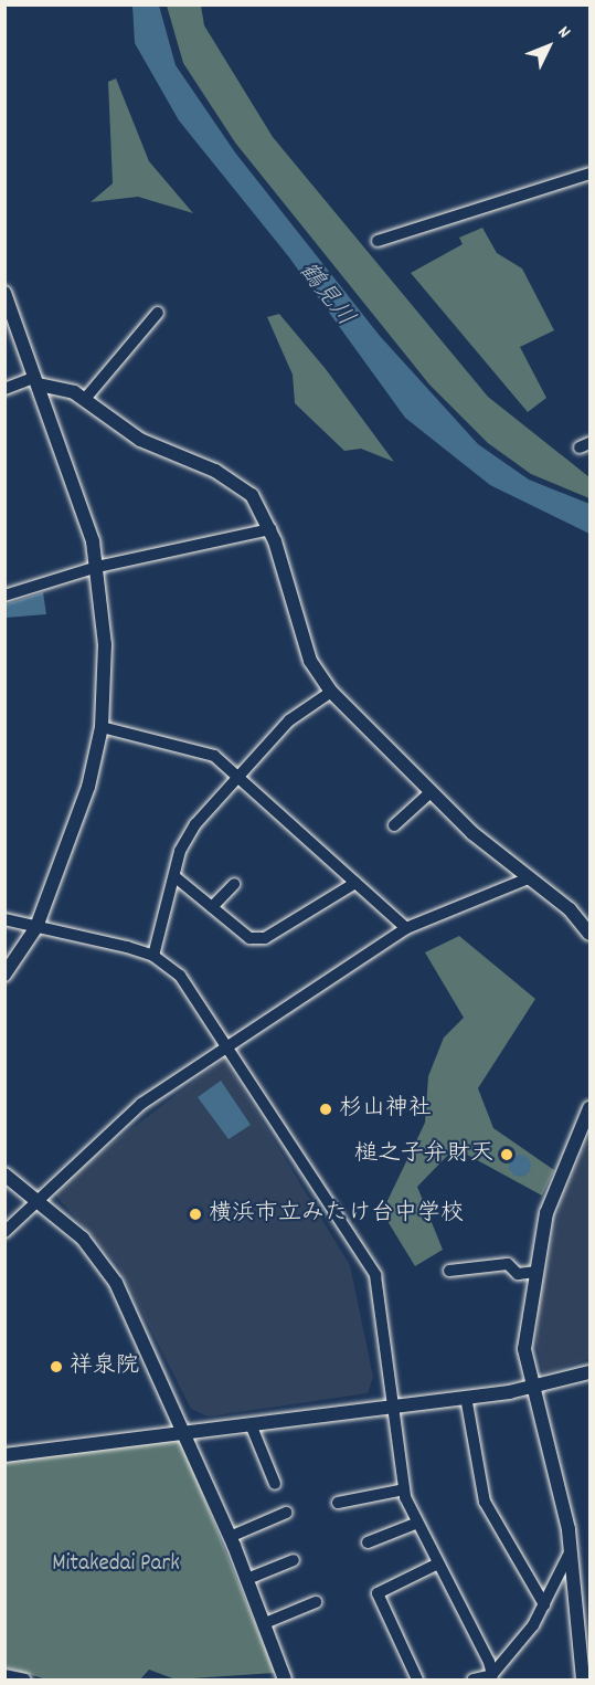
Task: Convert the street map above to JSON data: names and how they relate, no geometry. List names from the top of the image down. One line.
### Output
{"water":["鶴見川"],"parks":["Mitakedai Park"],"places":["杉山神社","槌之子弁財天","横浜市立みたけ台中学校","祥泉院"],"north":"top right"}
